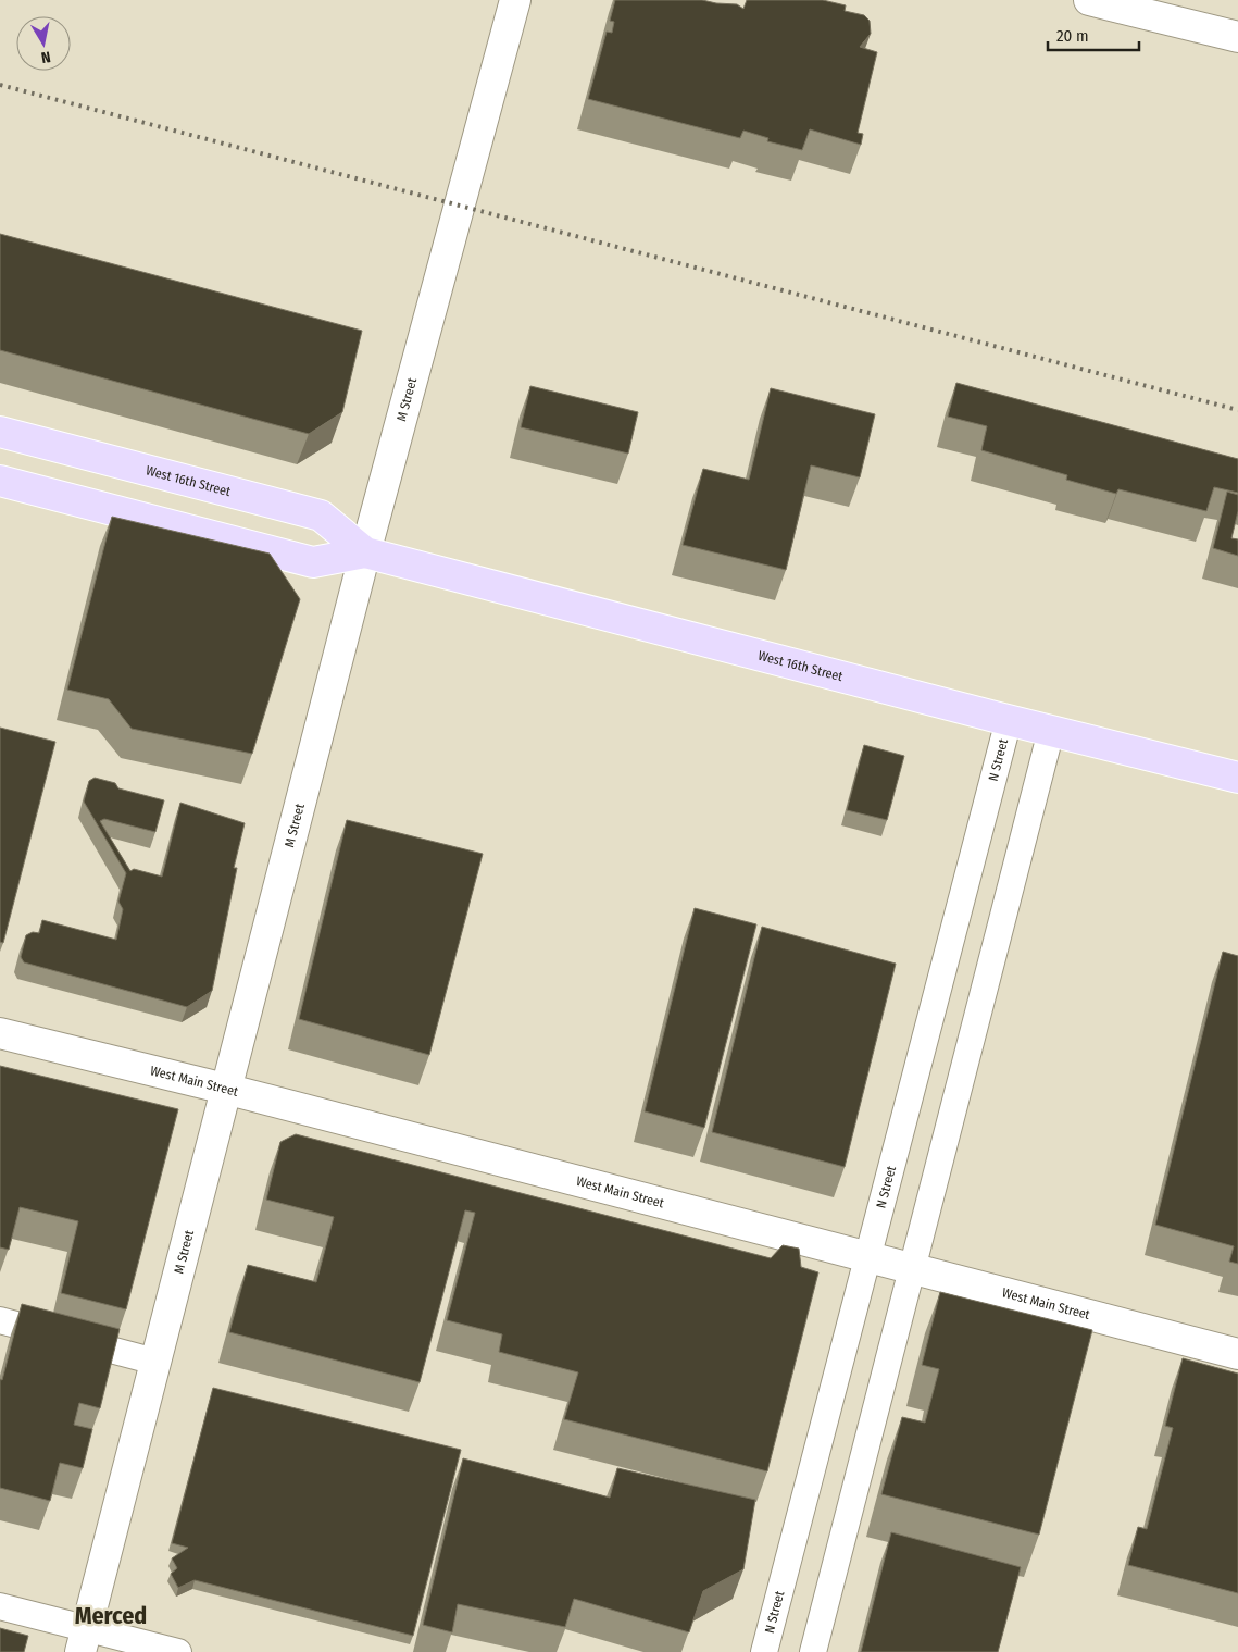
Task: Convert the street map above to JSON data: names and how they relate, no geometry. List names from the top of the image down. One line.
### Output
{"streets":{"main road":["West 16th Street"],"street":["M Street","N Street","West Main Street"]},"crossings":[["M Street","West 16th Street"],["M Street","West Main Street"],["West 16th Street","N Street"],["N Street","West Main Street"]],"districts":["Merced"],"scale_bar":"20 m","north":"bottom"}
